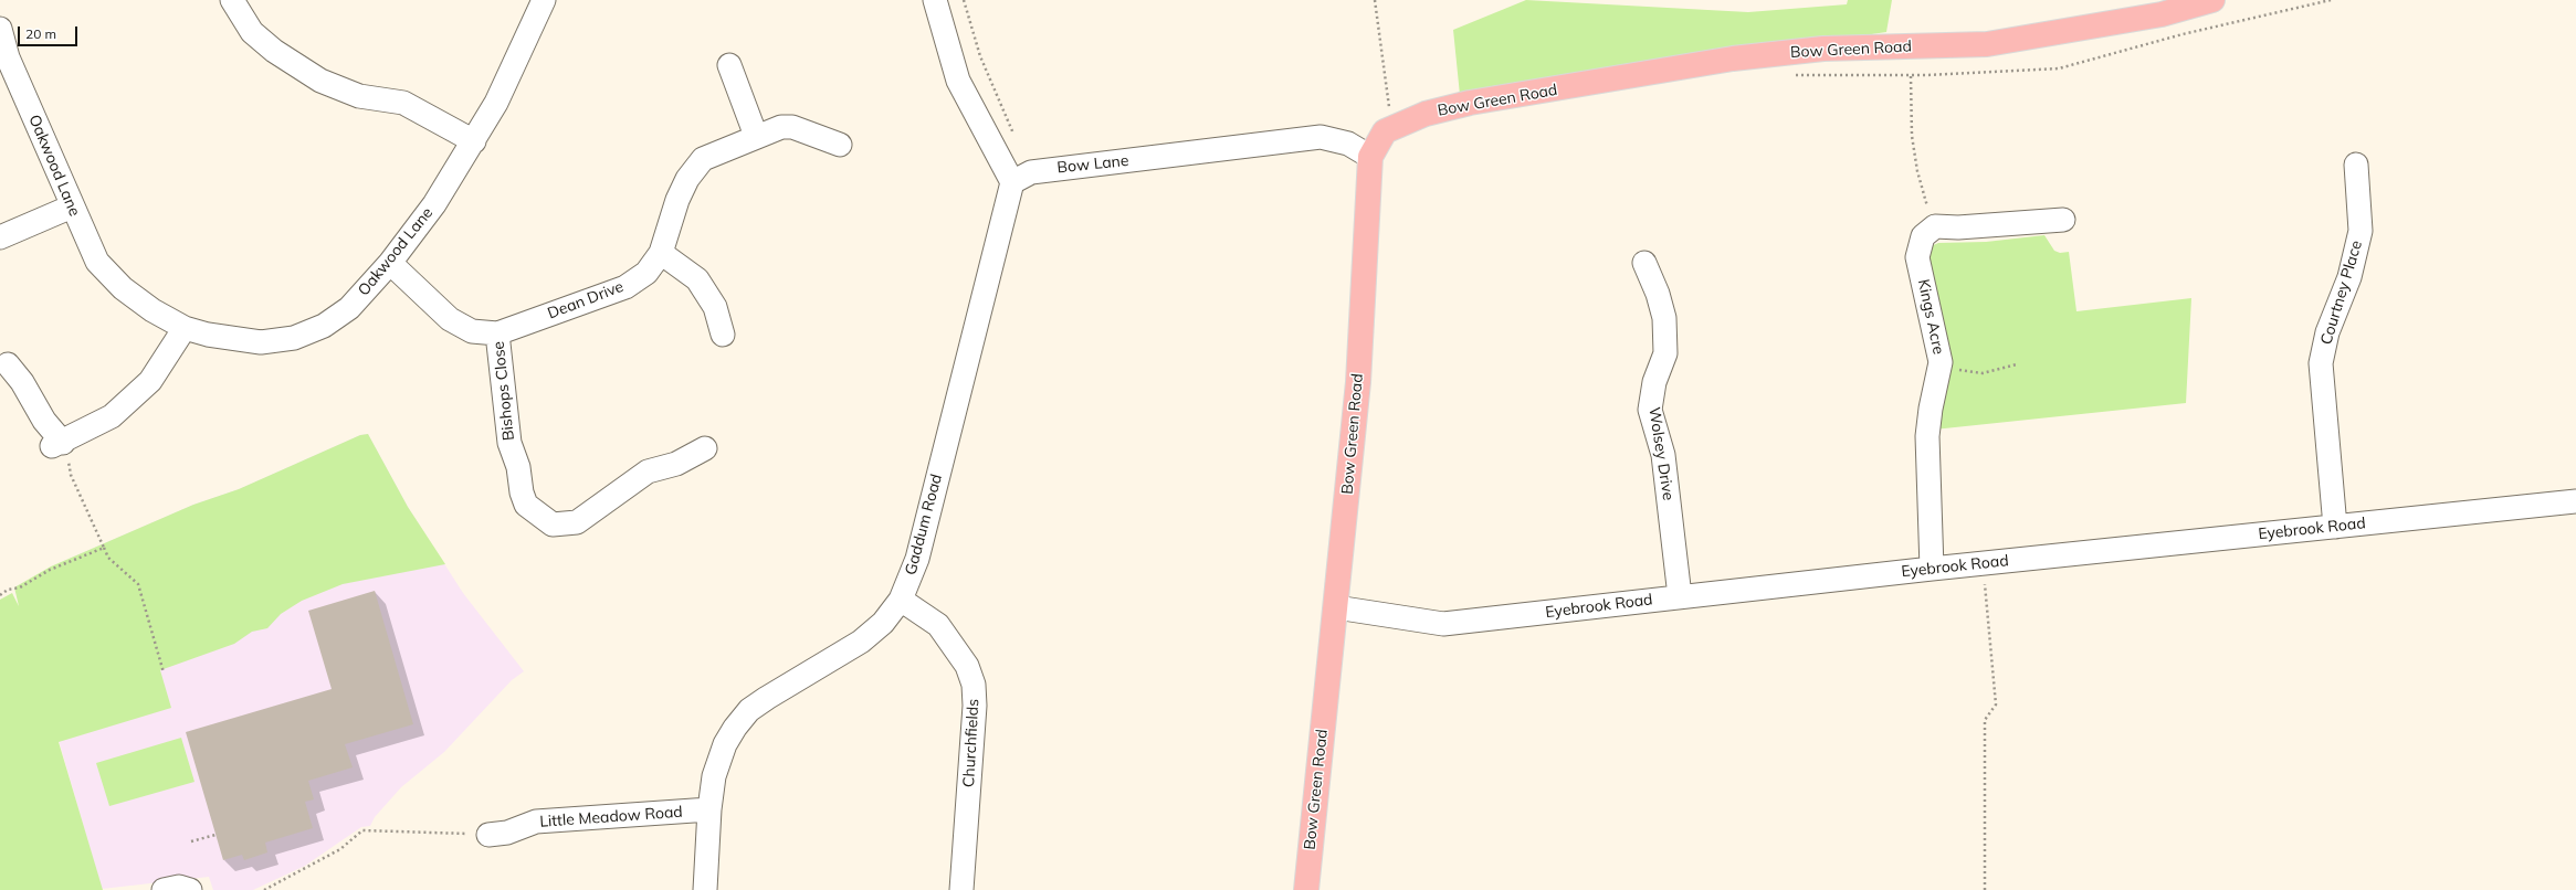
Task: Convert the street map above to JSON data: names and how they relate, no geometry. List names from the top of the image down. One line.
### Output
{"streets":{"main road":["Bow Green Road"],"street":["Bow Lane","Oakwood Lane","Courtney Place","Dean Drive","Kings Acre","Bishops Close","Wolsey Drive","Gaddum Road","Eyebrook Road","Churchfields","Little Meadow Road"]},"crossings":[["Bow Green Road","Bow Lane"],["Bow Green Road","Eyebrook Road"],["Bow Lane","Gaddum Road"],["Oakwood Lane","Dean Drive"],["Courtney Place","Eyebrook Road"],["Dean Drive","Bishops Close"],["Kings Acre","Eyebrook Road"],["Wolsey Drive","Eyebrook Road"],["Gaddum Road","Churchfields"],["Gaddum Road","Little Meadow Road"]],"scale_bar":"20 m"}
